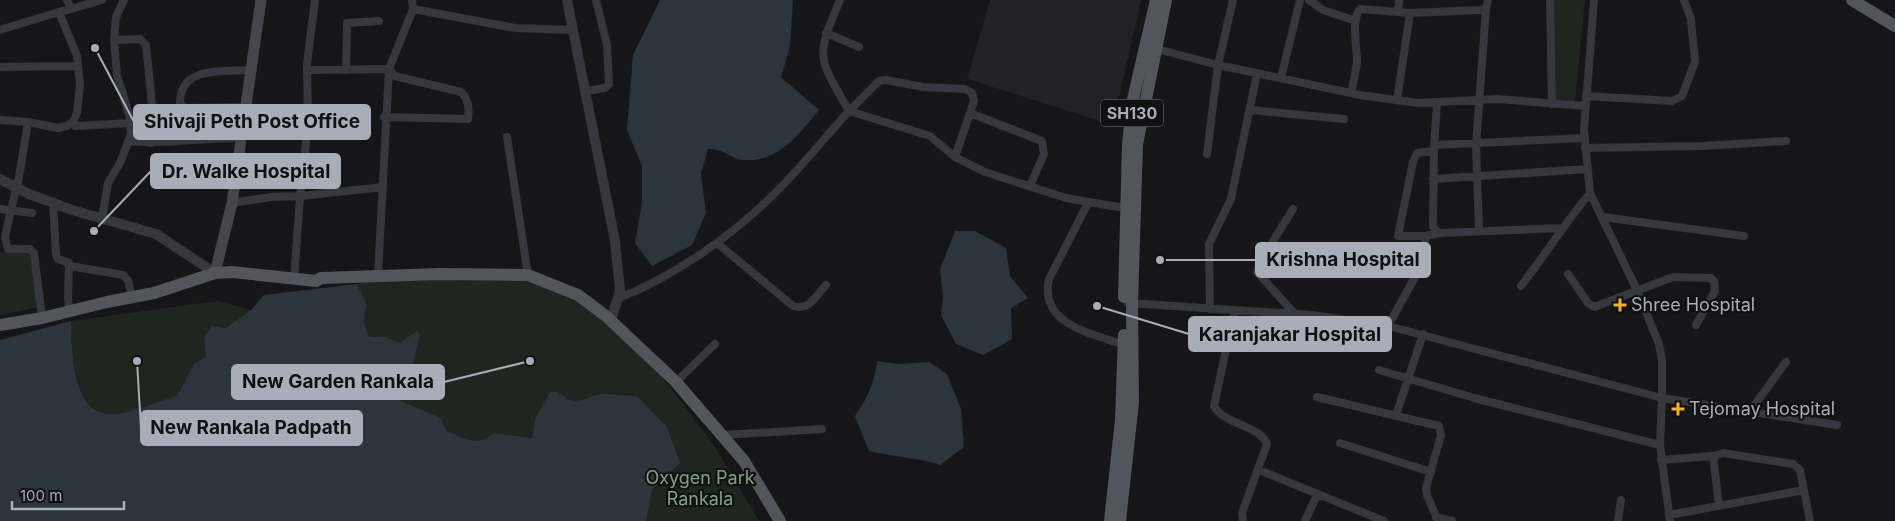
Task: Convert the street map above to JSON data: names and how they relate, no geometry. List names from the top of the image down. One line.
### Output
{"streets":{"main road":["SH130"]},"parks":["Oxygen Park Rankala"],"places":{"other":["Shivaji Peth Post Office","Dr. Walke Hospital","Krishna Hospital","Karanjakar Hospital","New Rankala Padpath","New Garden Rankala"],"health":["Shree Hospital","Tejomay Hospital"]},"scale_bar":"100 m"}
